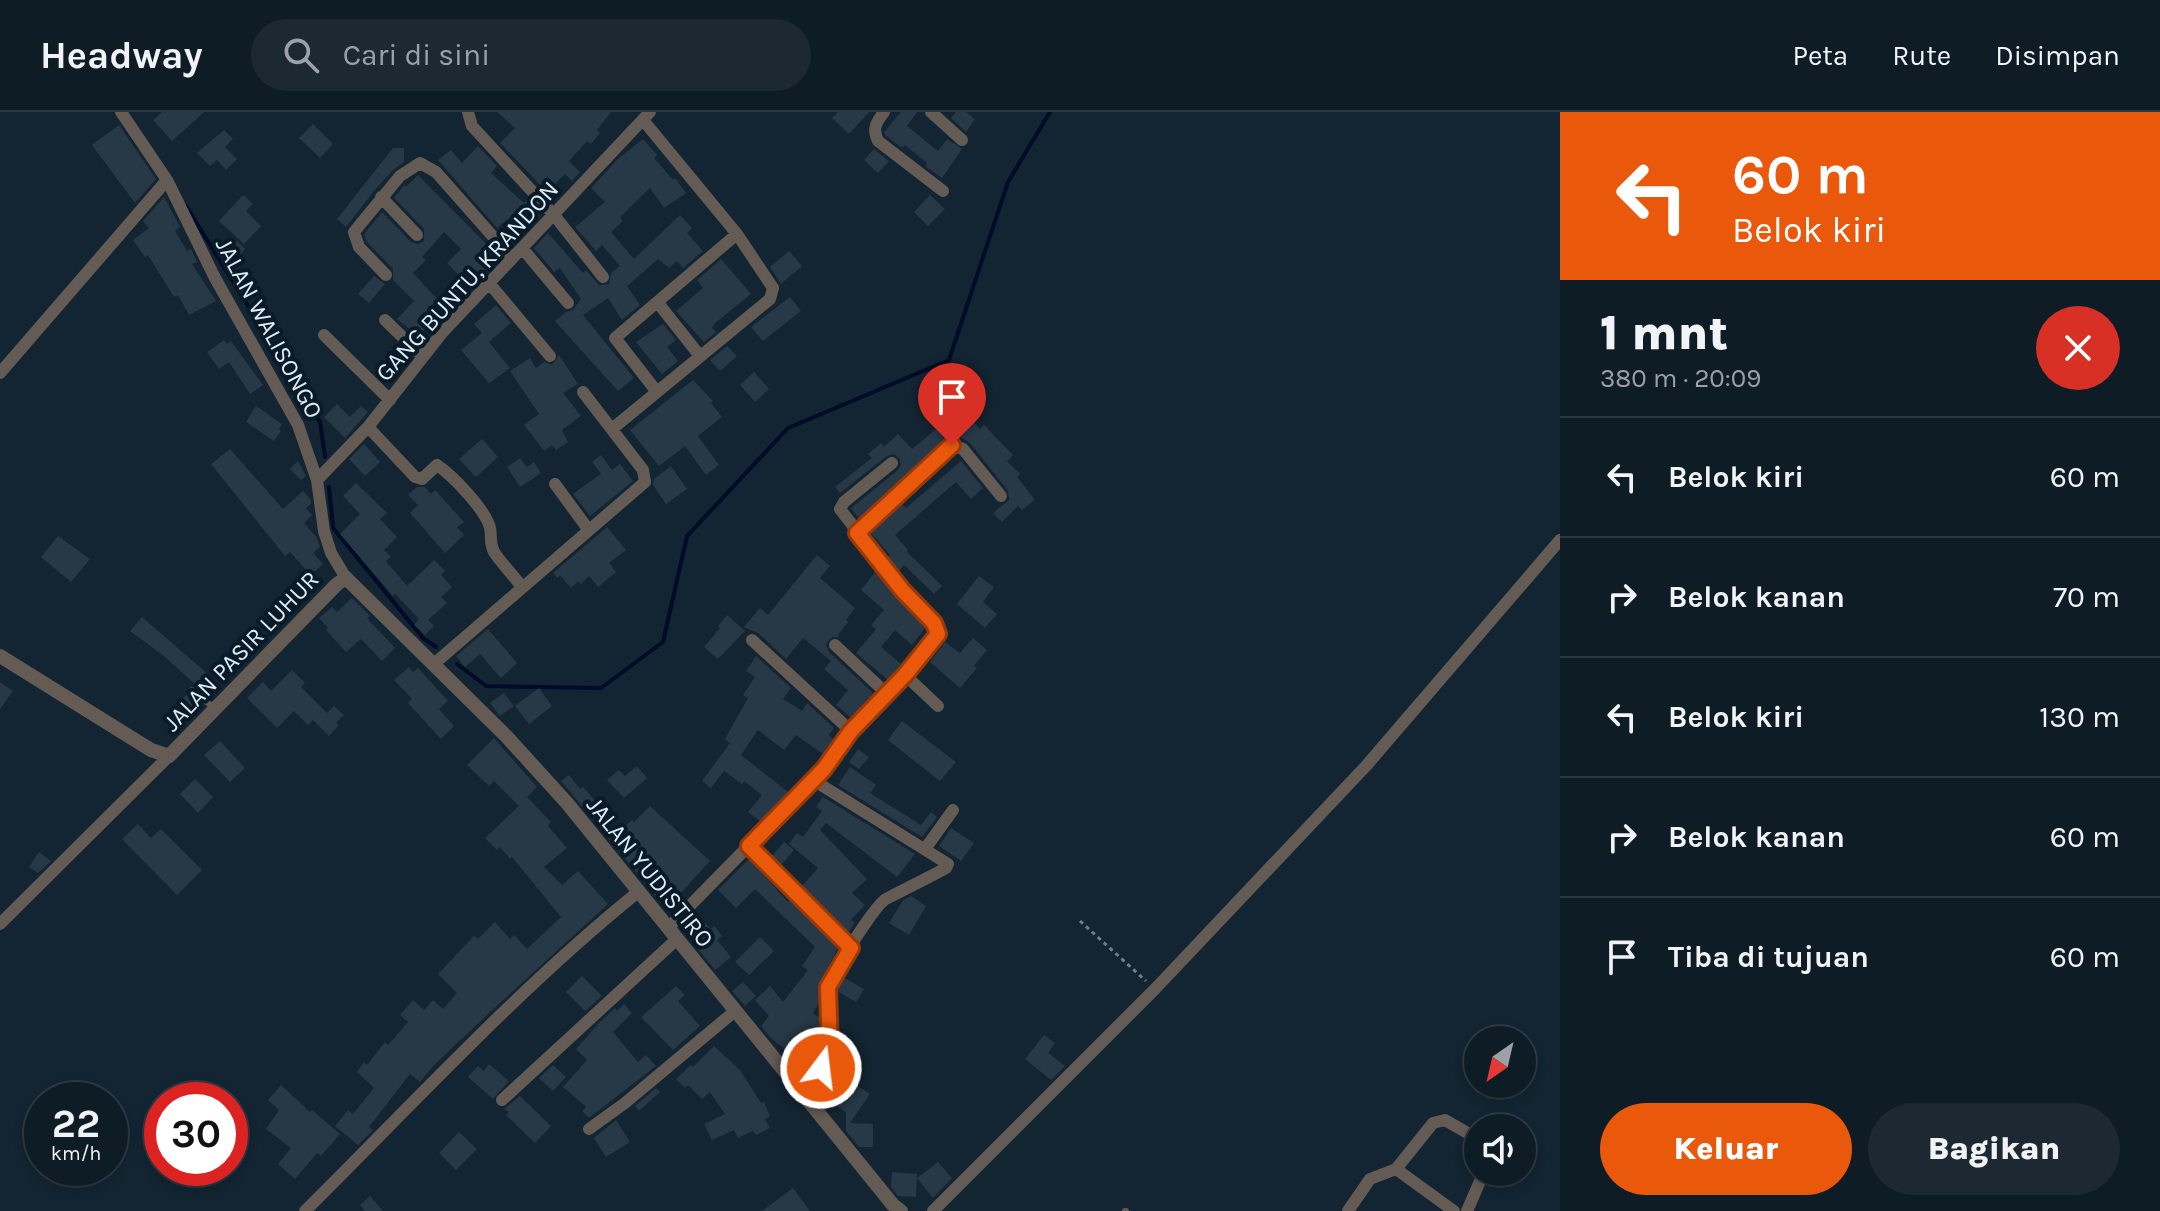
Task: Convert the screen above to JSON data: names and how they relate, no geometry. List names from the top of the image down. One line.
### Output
{"streets":{"street":["GANG BUNTU, KRANDON","JALAN WALISONGO","JALAN PASIR LUHUR","JALAN YUDISTIRO"]},"crossings":[["GANG BUNTU, KRANDON","JALAN WALISONGO"],["JALAN WALISONGO","JALAN PASIR LUHUR"],["JALAN WALISONGO","JALAN YUDISTIRO"],["JALAN PASIR LUHUR","JALAN YUDISTIRO"]],"north":"bottom left","page":{"header":"Headway","search":"Cari di sini","nav":["Peta","Rute","Disimpan"],"turn":["60 m","Belok kiri"],"heading":["1 mnt","380 m · 20:09"],"list":[{"name":"Belok kiri","value":"60 m"},{"name":"Belok kanan","value":"70 m"},{"name":"Belok kiri","value":"130 m"},{"name":"Belok kanan","value":"60 m"},{"name":"Tiba di tujuan","value":"60 m"}],"speed":"22 km/h","limit":"30","buttons":["Keluar","Bagikan"]}}
